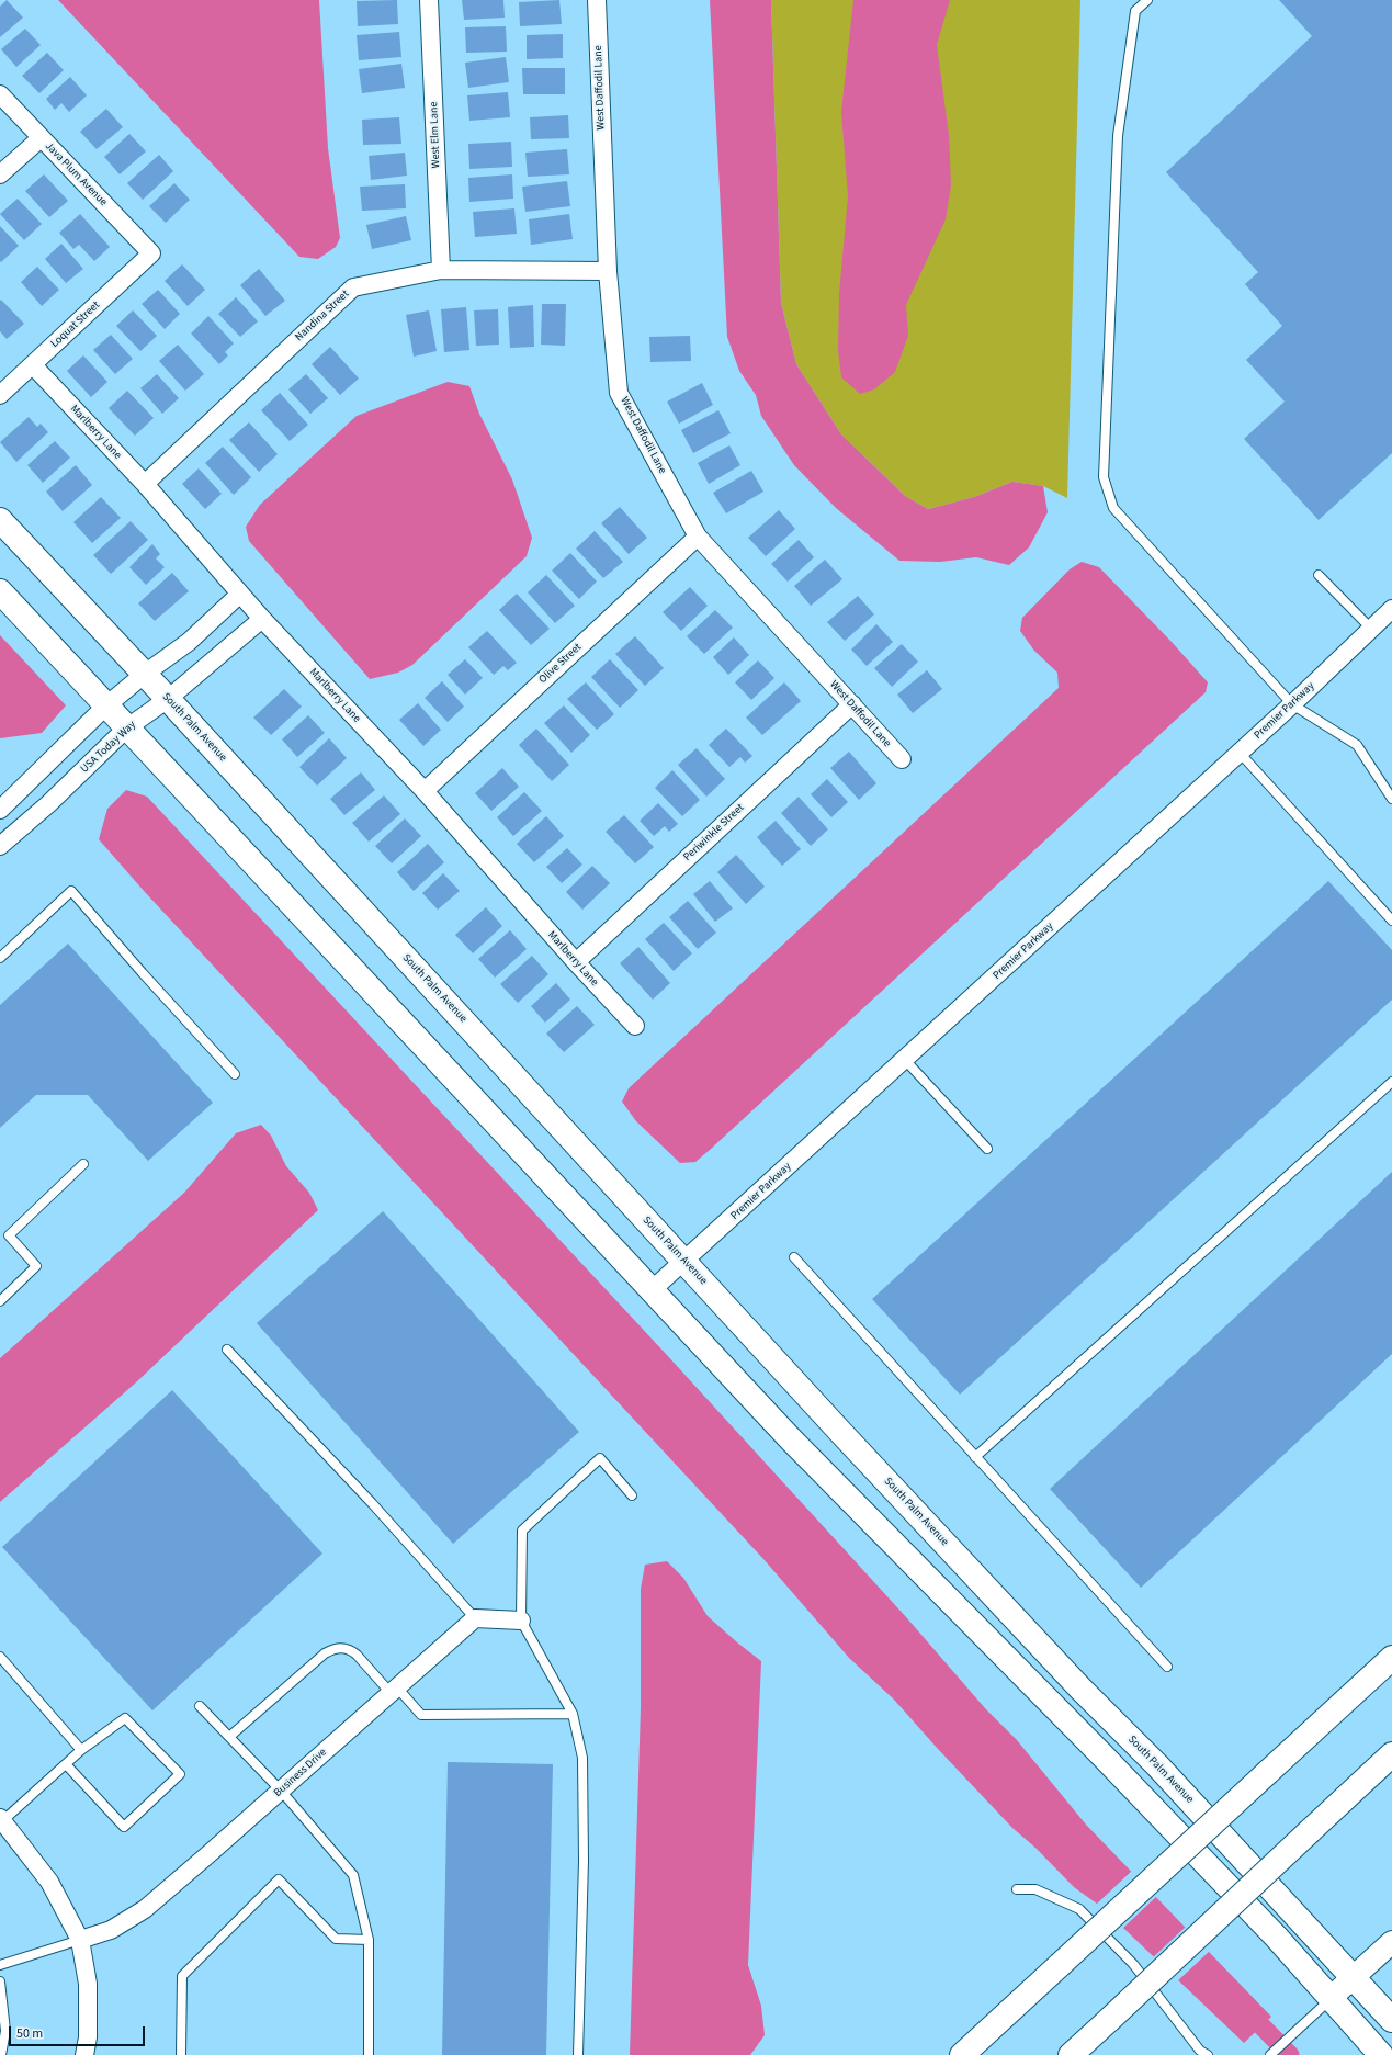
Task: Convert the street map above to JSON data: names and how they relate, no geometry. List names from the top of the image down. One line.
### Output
{"streets":{"main road":["South Palm Avenue"],"street":["West Daffodil Lane","West Elm Lane","Java Plum Avenue","Nandina Street","Loquat Street","Marlberry Lane","Olive Street","Premier Parkway","USA Today Way","Periwinkle Street","Business Drive"]},"crossings":[["West Daffodil Lane","Nandina Street"],["West Daffodil Lane","Olive Street"],["West Daffodil Lane","Periwinkle Street"],["West Elm Lane","Nandina Street"],["Java Plum Avenue","Loquat Street"],["Nandina Street","Marlberry Lane"],["Loquat Street","Marlberry Lane"],["Marlberry Lane","Olive Street"],["Marlberry Lane","USA Today Way"],["Marlberry Lane","Periwinkle Street"],["Premier Parkway","South Palm Avenue"],["South Palm Avenue","USA Today Way"]],"scale_bar":"50 m"}
